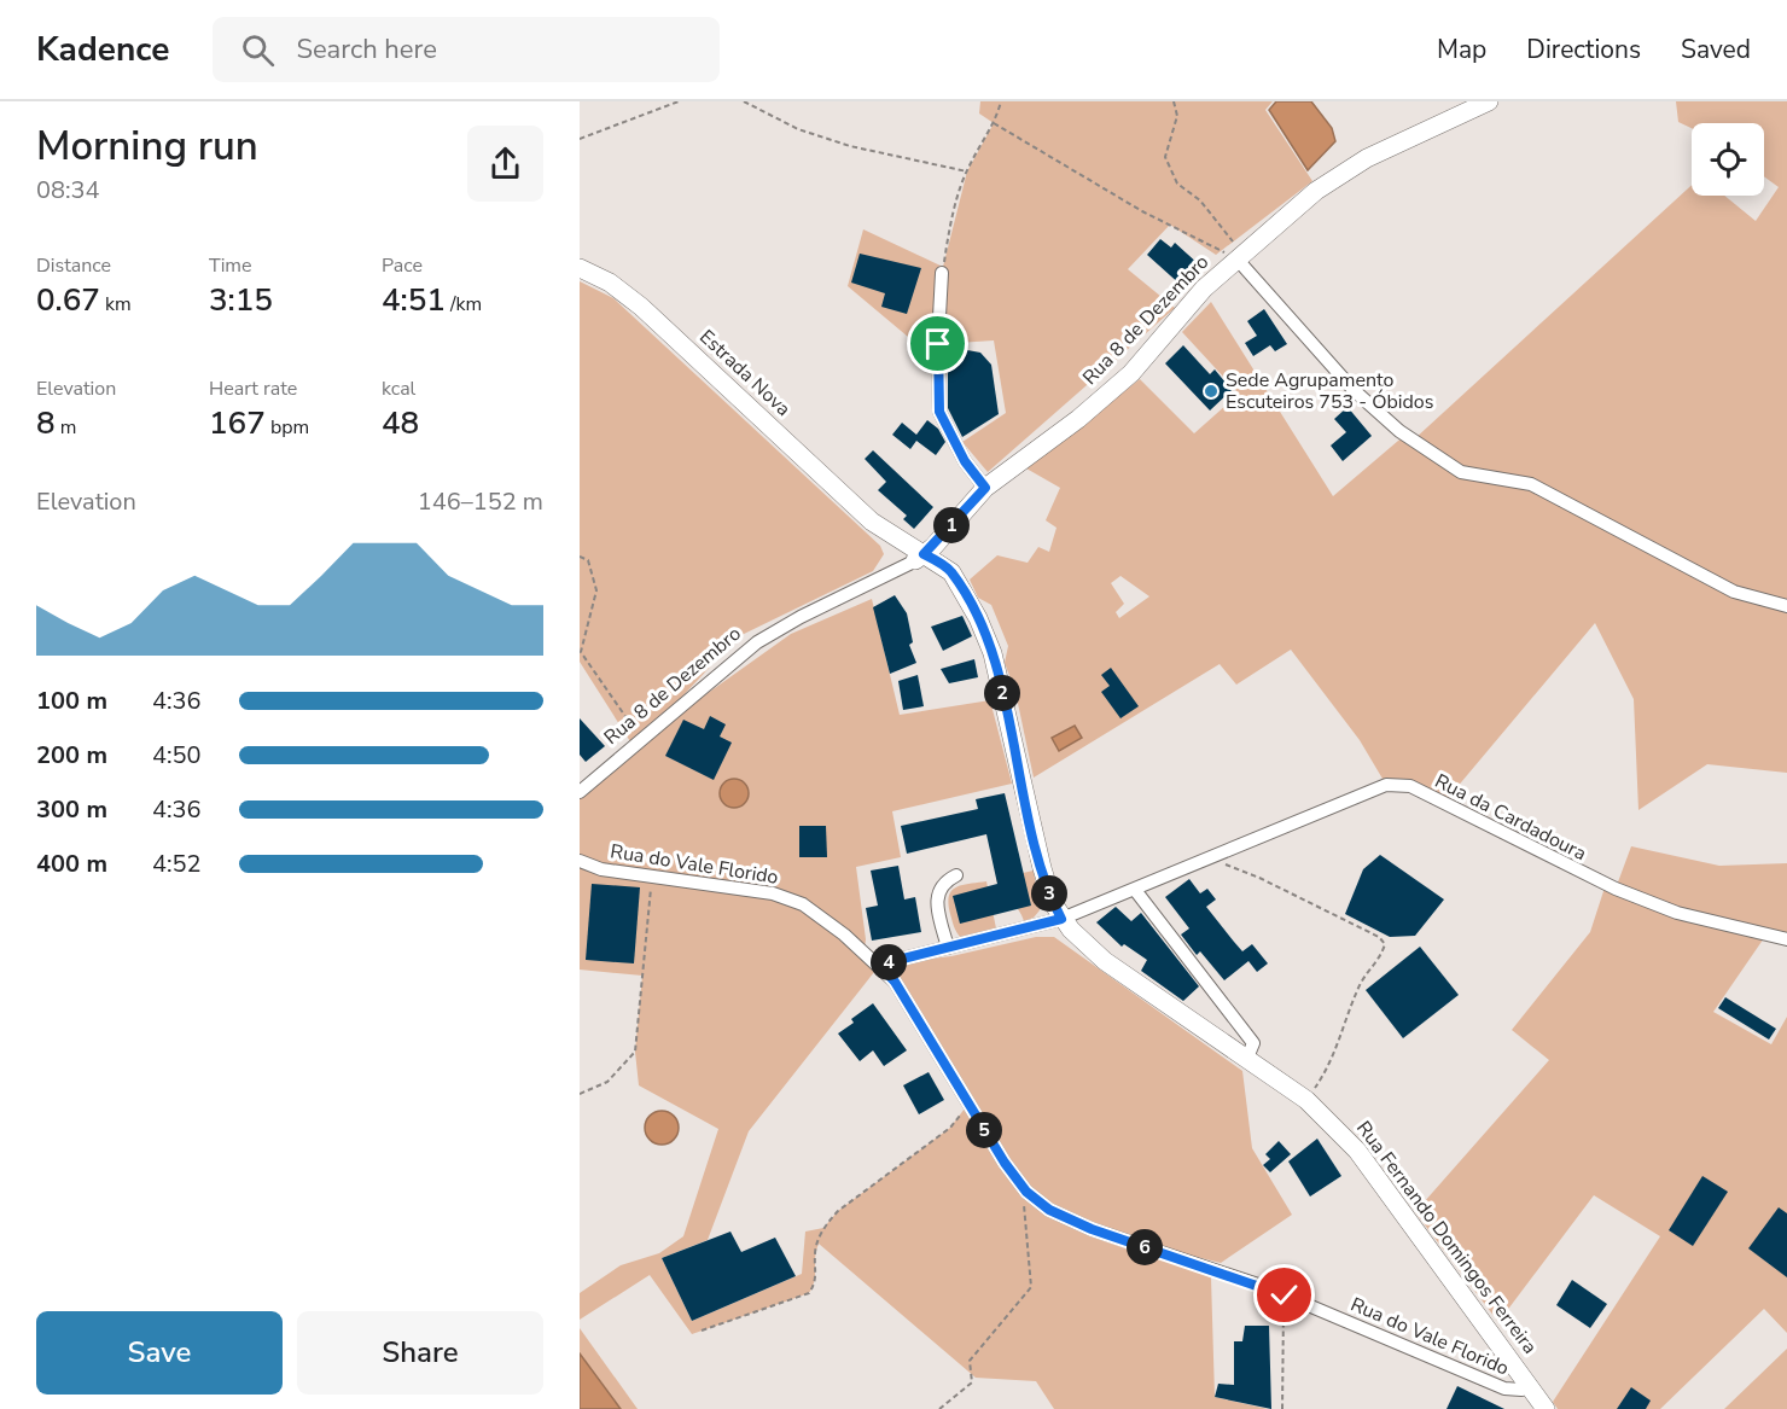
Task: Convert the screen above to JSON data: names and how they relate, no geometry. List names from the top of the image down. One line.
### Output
{"streets":{"street":["Rua 8 de Dezembro","Estrada Nova","Rua da Cardadoura","Rua do Vale Florido","Rua Fernando Domingos Ferreira"]},"crossings":[["Rua 8 de Dezembro","Estrada Nova"],["Rua 8 de Dezembro","Rua Fernando Domingos Ferreira"],["Estrada Nova","Rua Fernando Domingos Ferreira"],["Rua da Cardadoura","Rua do Vale Florido"],["Rua da Cardadoura","Rua Fernando Domingos Ferreira"],["Rua do Vale Florido","Rua Fernando Domingos Ferreira"]],"places":["Sede Agrupamento Escuteiros 753 - Óbidos"],"page":{"header":"Kadence","search":"Search here","nav":["Map","Directions","Saved"],"heading":["Morning run","08:34"],"stats":[["Distance","0.67 km"],["Time","3:15"],["Pace","4:51 /km"],["Elevation","8 m"],["Heart rate","167 bpm"],["kcal","48"]],"chart":["Elevation","146–152 m"],"pins":["1","2","3","4","5","6"],"list":[{"name":"100 m","note":"4:36"},{"name":"200 m","note":"4:50"},{"name":"300 m","note":"4:36"},{"name":"400 m","note":"4:52"}],"buttons":["Save","Share"]}}
